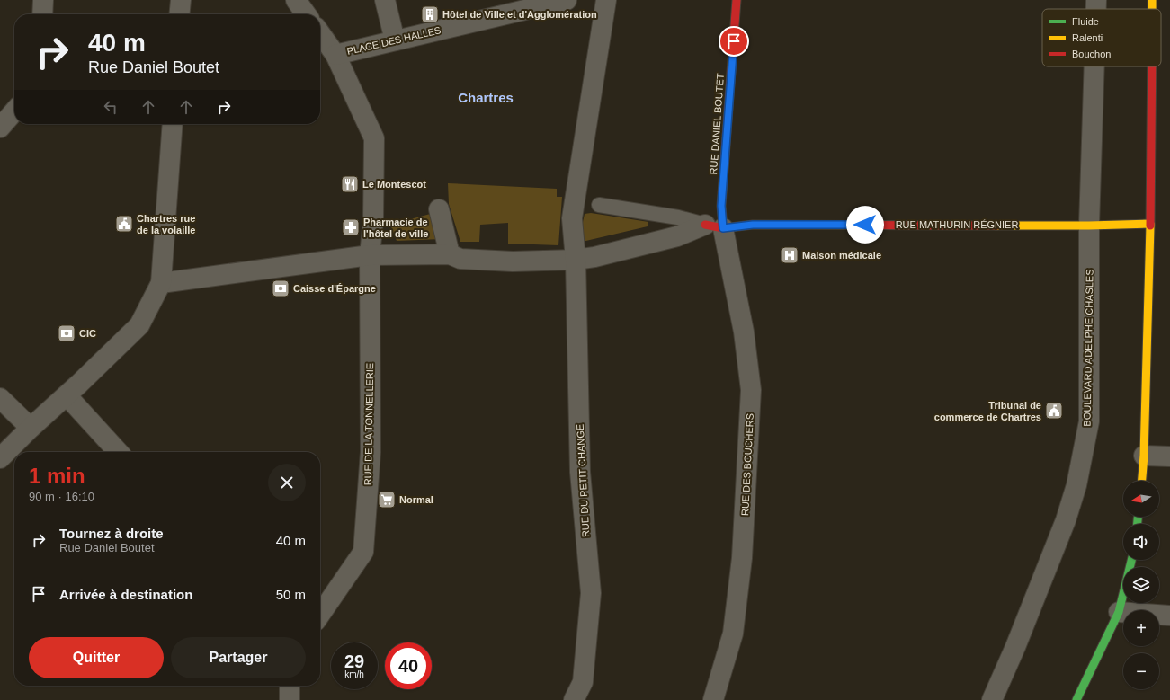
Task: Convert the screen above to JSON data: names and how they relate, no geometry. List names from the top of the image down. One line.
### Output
{"streets":{"main road":["RUE DANIEL BOUTET","RUE MATHURIN RÉGNIER"],"street":["PLACE DES HALLES","BOULEVARD ADELPHE CHASLES","RUE DE LA TONNELLERIE","RUE DES BOUCHERS","RUE DU PETIT CHANGE"]},"crossings":[["PLACE DES HALLES","RUE DE LA TONNELLERIE"],["RUE DANIEL BOUTET","RUE MATHURIN RÉGNIER"],["RUE DANIEL BOUTET","RUE DES BOUCHERS"],["RUE MATHURIN RÉGNIER","BOULEVARD ADELPHE CHASLES"],["RUE MATHURIN RÉGNIER","RUE DES BOUCHERS"],["RUE MATHURIN RÉGNIER","RUE DU PETIT CHANGE"]],"districts":["Chartres"],"places":{"building":["Hôtel de Ville et d'Agglomération"],"restaurant":["Le Montescot"],"public building":["Chartres rue de la volaille","Tribunal de commerce de Chartres"],"pharmacy":["Pharmacie de l'hôtel de ville"],"hospital":["Maison médicale"],"bank":["Caisse d'Épargne","CIC"],"supermarket":["Normal"]},"legend":["Fluide","Ralenti","Bouchon"],"north":"left","page":{"turn":["40 m","Rue Daniel Boutet"],"heading":["1 min","90 m · 16:10"],"map_buttons":["+","−"],"list":[{"name":"Tournez à droite","note":"Rue Daniel Boutet","value":"40 m"},{"name":"Arrivée à destination","value":"50 m"}],"buttons":["Quitter","Partager"],"speed":"29 km/h","limit":"40"}}
